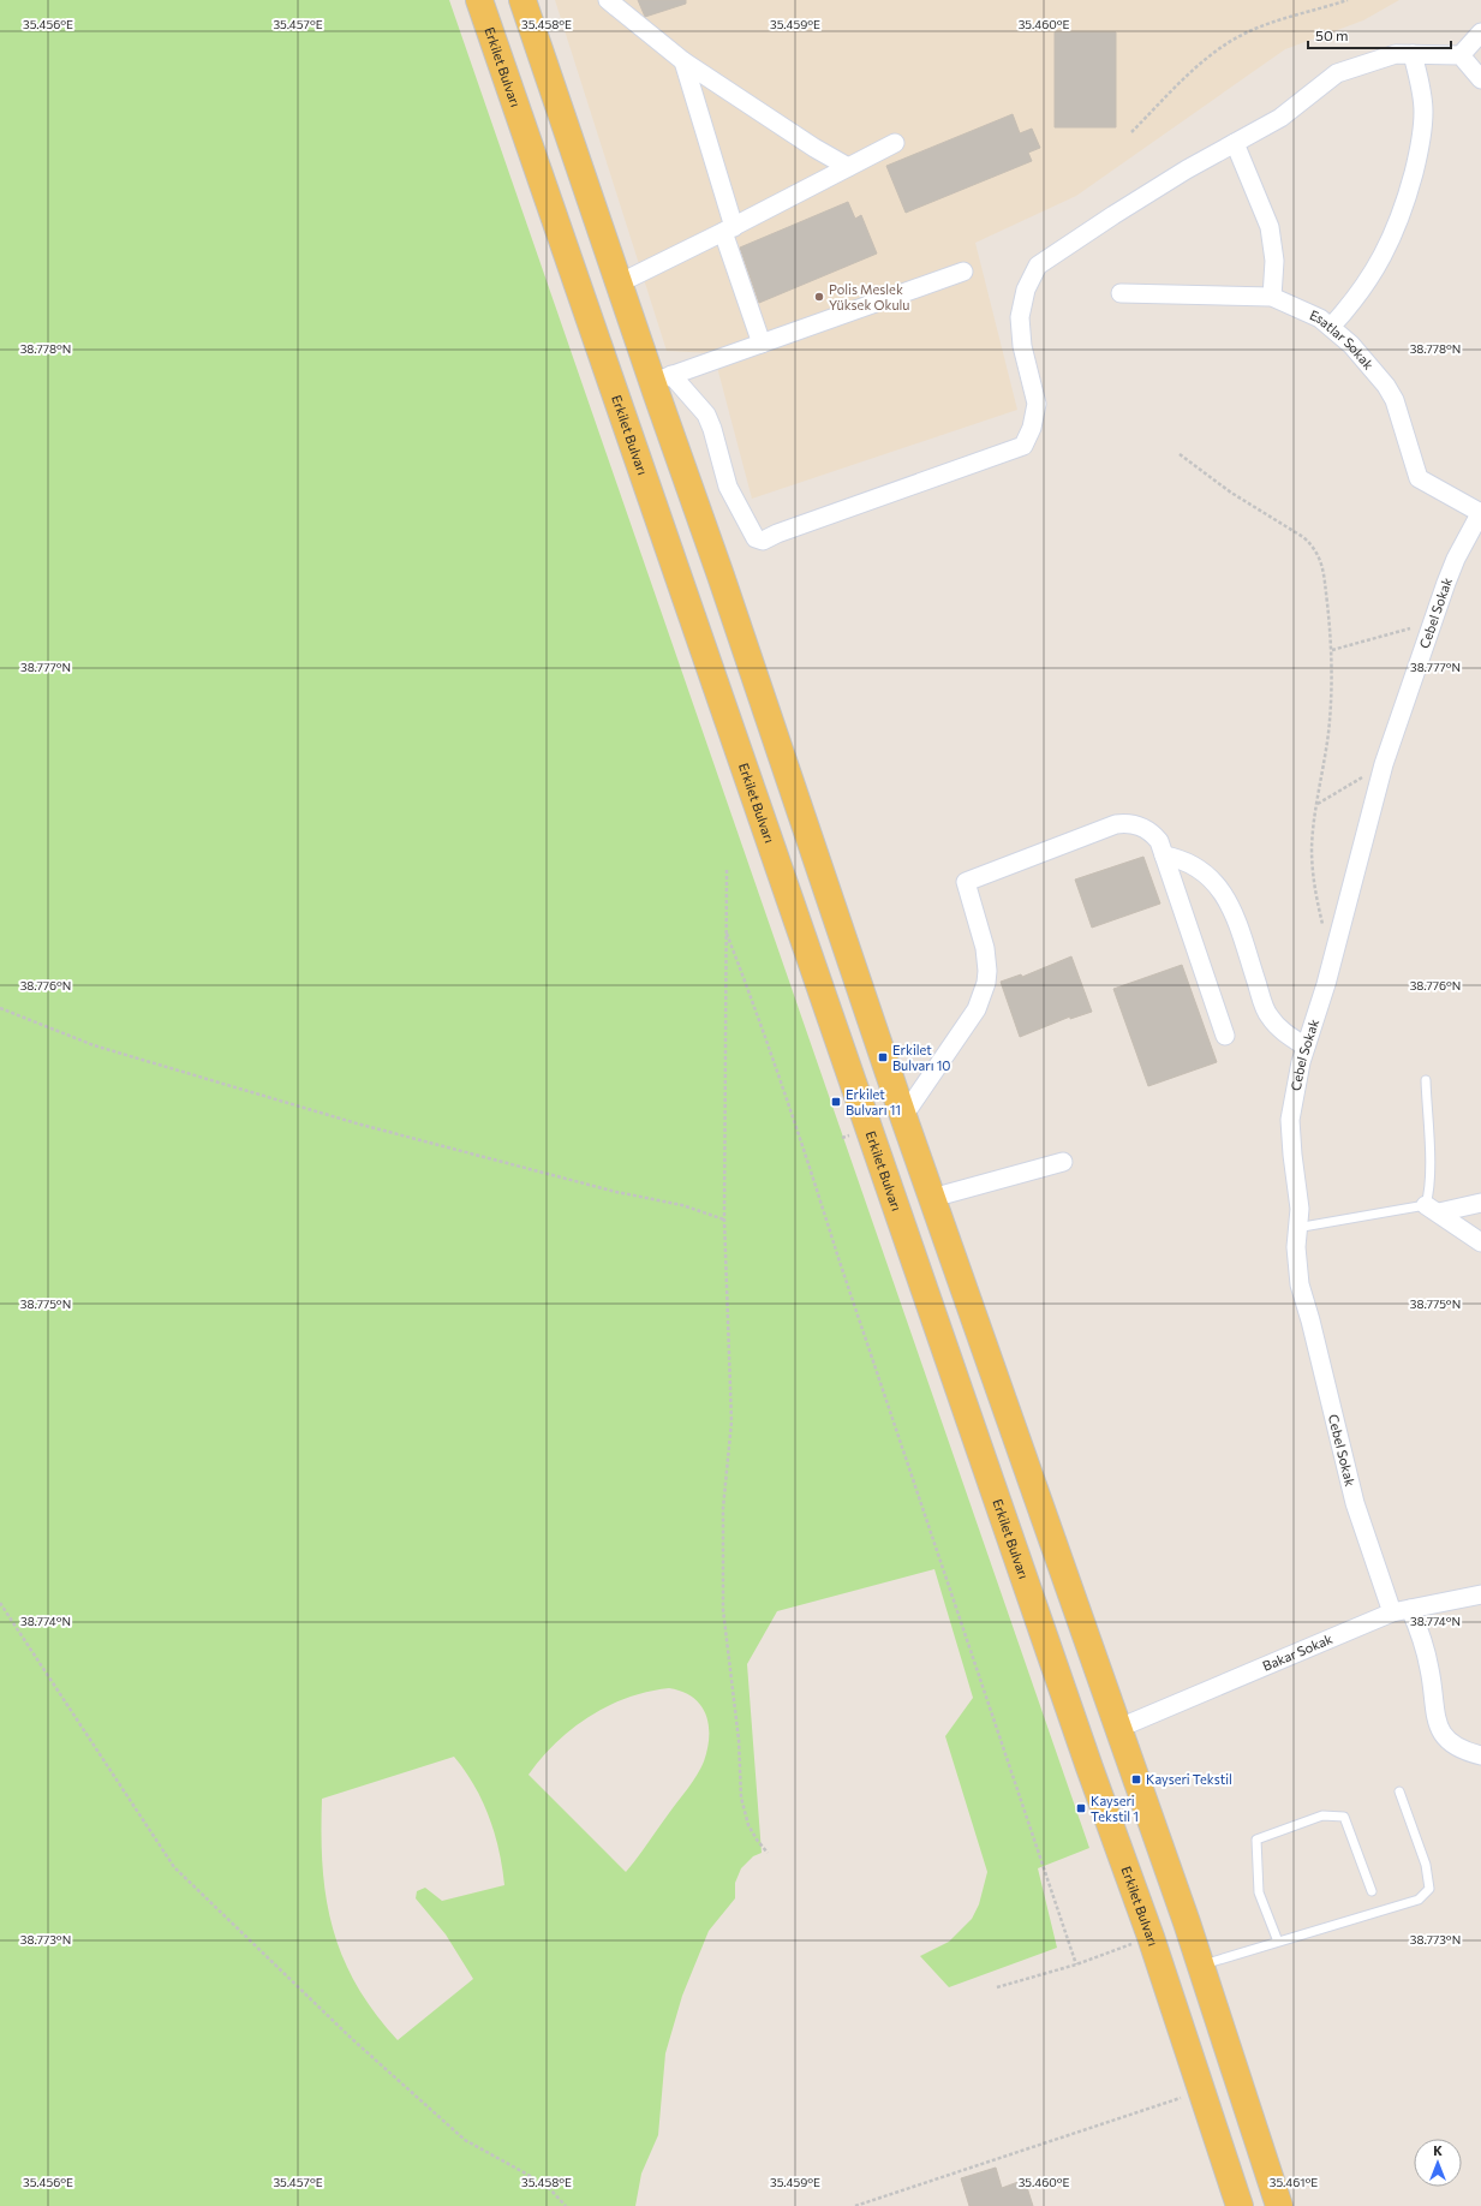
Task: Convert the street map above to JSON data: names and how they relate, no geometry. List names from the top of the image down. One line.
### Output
{"streets":{"main road":["Erkilet Bulvarı"],"street":["Esatlar Sokak","Cebel Sokak","Bakar Sokak"]},"crossings":[["Esatlar Sokak","Cebel Sokak"],["Cebel Sokak","Bakar Sokak"]],"places":{"other":["Polis Meslek Yüksek Okulu"],"transit":["Erkilet Bulvarı 10","Erkilet Bulvarı 11","Kayseri Tekstil","Kayseri Tekstil 1"]},"scale_bar":"50 m","north":"top","coordinates":["35.456°E","35.457°E","35.458°E","35.459°E","35.460°E","38.778°N","38.777°N","38.776°N","38.775°N","38.774°N","38.773°N","35.461°E"]}
